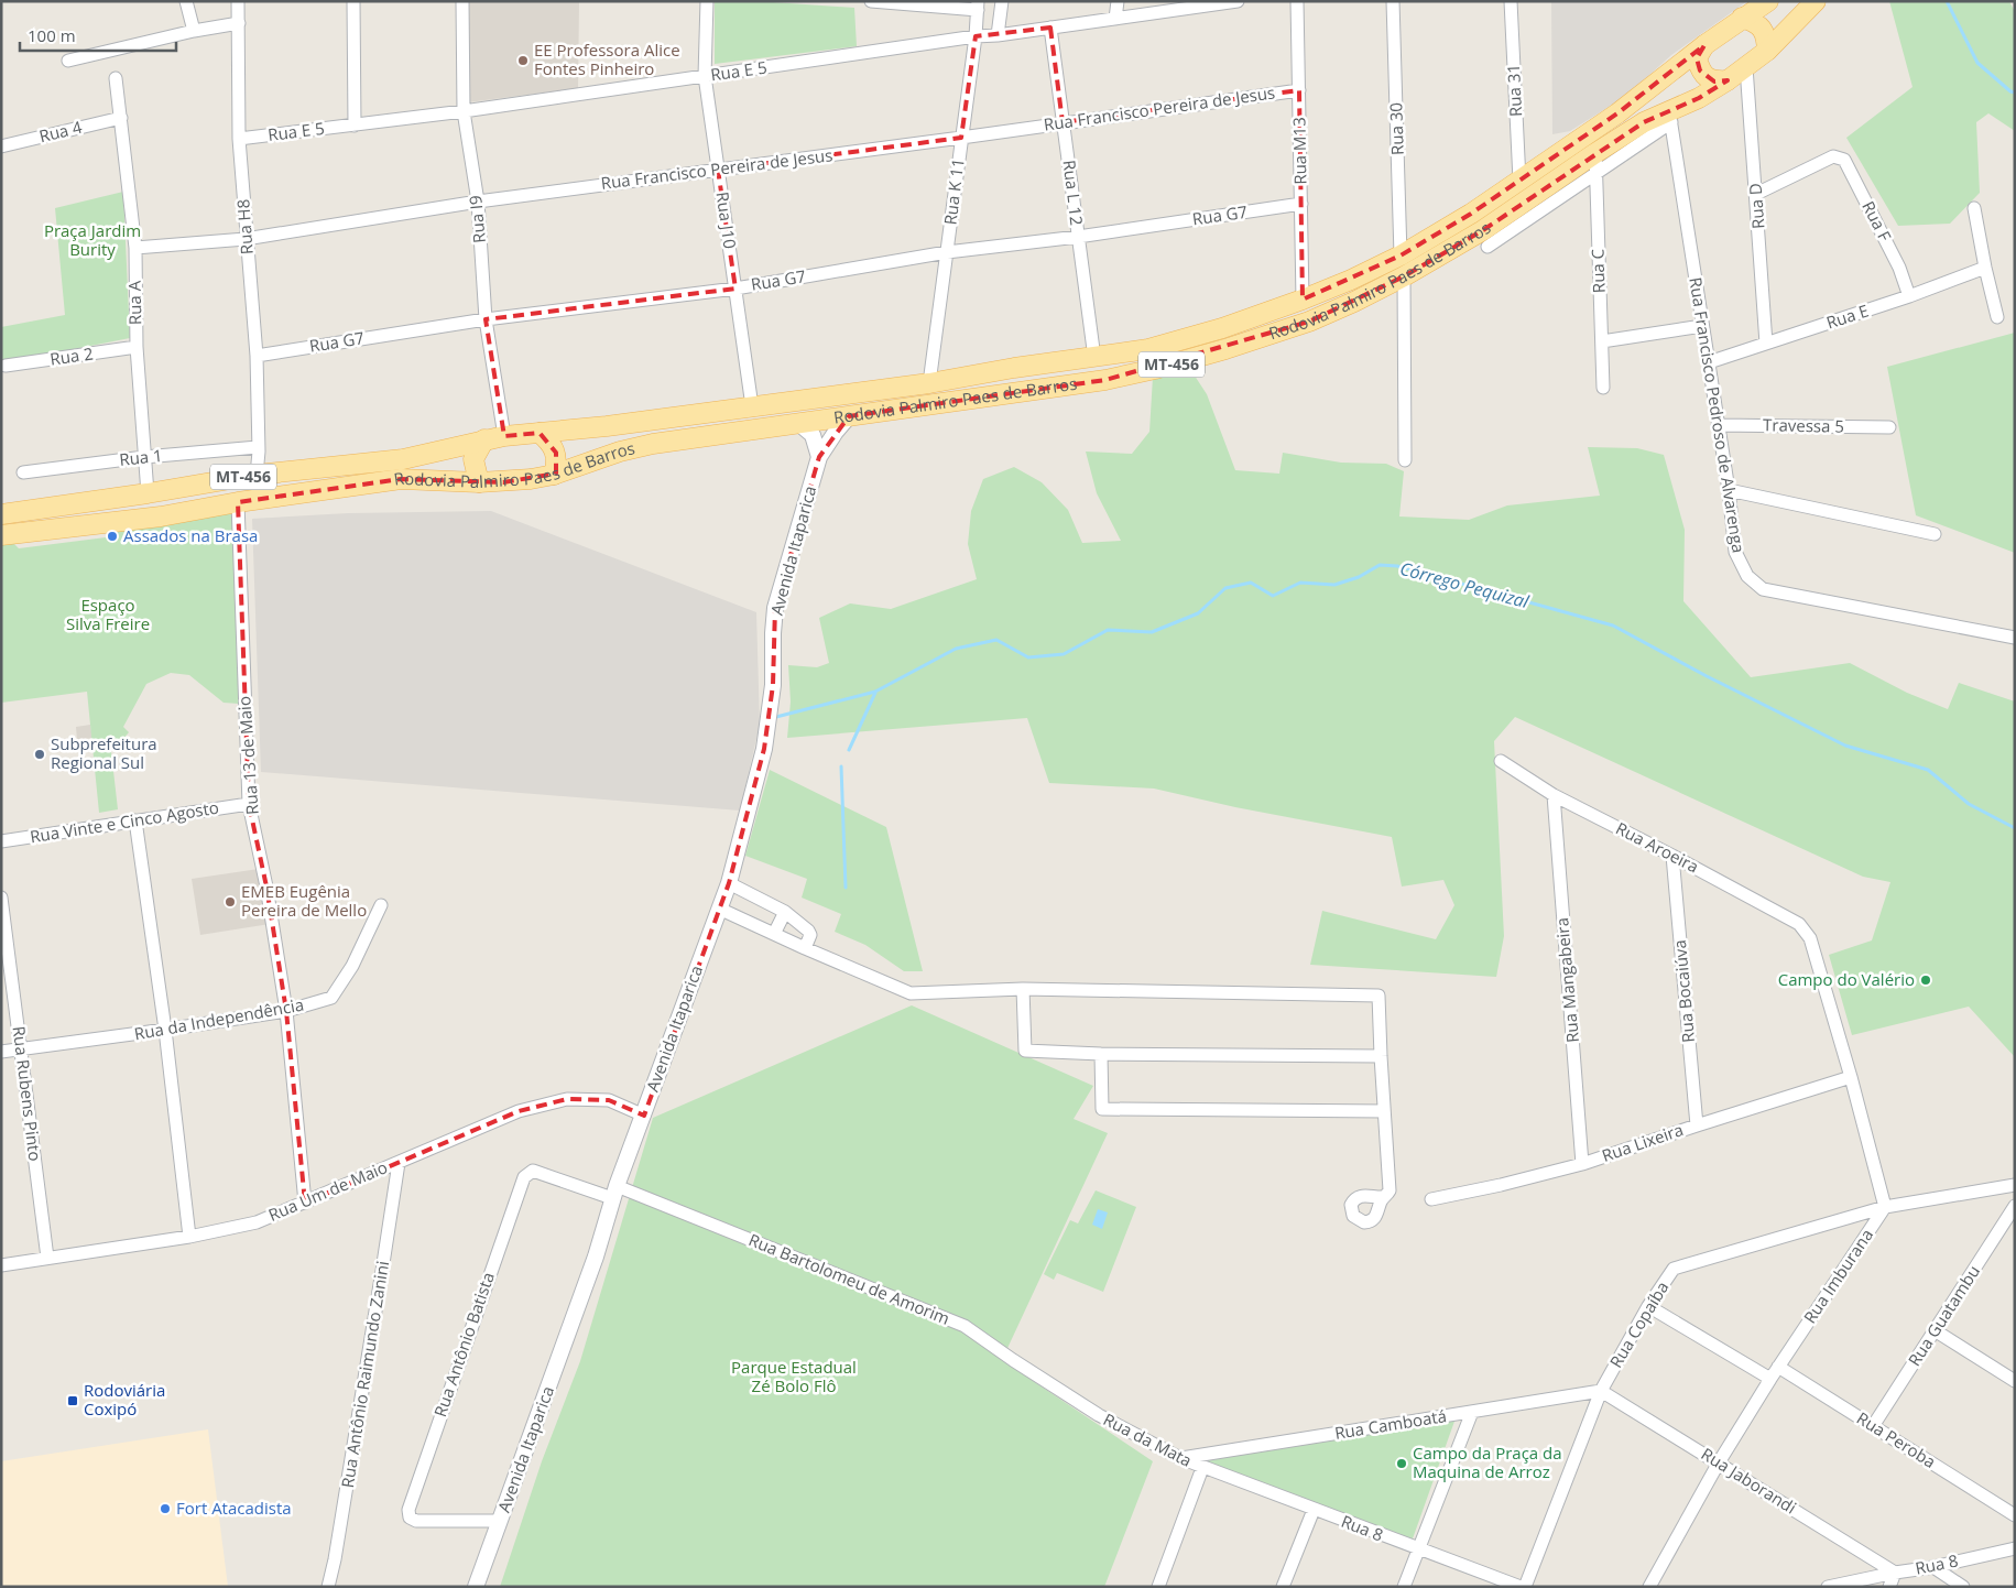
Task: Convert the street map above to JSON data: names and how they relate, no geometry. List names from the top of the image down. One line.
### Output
{"streets":{"main road":["Rodovia Palmiro Paes de Barros","MT-456"],"street":["Rua E 5","Rua 31","Rua Francisco Pereira de Jesus","Rua 30","Rua 4","Rua M13","Rua K 11","Rua L 12","Rua D","Rua G7","Rua I9","Rua J10","Rua F","Rua H8","Rua C","Rua A","Rua E","Rua 2","Rua Francisco Pedroso de Alvarenga","Travessa 5","Rua 1","Avenida Itaparica","Rua 13 de Maio","Rua Vinte e Cinco Agosto","Rua Aroeira","Rua Mangabeira","Rua Bocaiúva","Rua da Independência","Rua Rubens Pinto","Rua Lixeira","Rua Um de Maio","Rua Imburana","Rua Bartolomeu de Amorim","Rua Guatambu","Rua Copaíba","Rua Antônio Batista","Rua Antônio Raimundo Zanini","Rua Camboatá","Rua da Mata","Rua Peroba","Rua Jaborandi","Rua 8"]},"crossings":[["Rua E 5","Rua K 11"],["Rua E 5","Rua L 12"],["Rua E 5","Rua I9"],["Rua E 5","Rua J10"],["Rua E 5","Rua H8"],["Rua 31","Rodovia Palmiro Paes de Barros"],["Rua Francisco Pereira de Jesus","Rua M13"],["Rua Francisco Pereira de Jesus","Rua K 11"],["Rua Francisco Pereira de Jesus","Rua L 12"],["Rua Francisco Pereira de Jesus","Rua I9"],["Rua Francisco Pereira de Jesus","Rua J10"],["Rua Francisco Pereira de Jesus","Rua H8"],["Rua Francisco Pereira de Jesus","Rua A"],["Rua 30","Rodovia Palmiro Paes de Barros"],["Rua 4","Rua A"],["Rua M13","Rua G7"],["Rua M13","Rodovia Palmiro Paes de Barros"],["Rua K 11","Rua G7"],["Rua K 11","Rodovia Palmiro Paes de Barros"],["Rua L 12","Rua G7"],["Rua L 12","Rodovia Palmiro Paes de Barros"],["Rua D","Rua F"],["Rua D","Rodovia Palmiro Paes de Barros"],["Rua D","Rua E"],["Rua G7","Rua I9"],["Rua G7","Rua J10"],["Rua G7","Rua H8"],["Rua I9","Rodovia Palmiro Paes de Barros"],["Rua J10","Rodovia Palmiro Paes de Barros"],["Rua F","Rua E"],["Rua H8","Rodovia Palmiro Paes de Barros"],["Rua H8","Rua 1"],["Rua C","Rodovia Palmiro Paes de Barros"],["Rodovia Palmiro Paes de Barros","Rua A"],["Rodovia Palmiro Paes de Barros","Rua Francisco Pedroso de Alvarenga"],["Rodovia Palmiro Paes de Barros","Avenida Itaparica"],["Rodovia Palmiro Paes de Barros","Rua 13 de Maio"],["Rua A","Rua 2"],["Rua A","Rua 1"],["Rua E","Rua Francisco Pedroso de Alvarenga"],["Rua Francisco Pedroso de Alvarenga","Travessa 5"],["Avenida Itaparica","Rua Um de Maio"],["Avenida Itaparica","Rua Bartolomeu de Amorim"],["Avenida Itaparica","Rua Antônio Batista"],["Rua 13 de Maio","Rua Vinte e Cinco Agosto"],["Rua 13 de Maio","Rua da Independência"],["Rua 13 de Maio","Rua Um de Maio"],["Rua Aroeira","Rua Mangabeira"],["Rua Aroeira","Rua Bocaiúva"],["Rua Aroeira","Rua Lixeira"],["Rua Mangabeira","Rua Lixeira"],["Rua Bocaiúva","Rua Lixeira"],["Rua da Independência","Rua Rubens Pinto"],["Rua Rubens Pinto","Rua Um de Maio"],["Rua Um de Maio","Rua Antônio Raimundo Zanini"],["Rua Imburana","Rua Copaíba"],["Rua Imburana","Rua Peroba"],["Rua Imburana","Rua Jaborandi"],["Rua Bartolomeu de Amorim","Rua Antônio Batista"],["Rua Bartolomeu de Amorim","Rua da Mata"],["Rua Guatambu","Rua Peroba"],["Rua Copaíba","Rua Camboatá"],["Rua Copaíba","Rua Jaborandi"],["Rua Copaíba","Rua 8"],["Rua Camboatá","Rua da Mata"],["Rua Camboatá","Rua Jaborandi"],["Rua da Mata","Rua 8"],["Rua Jaborandi","Rua 8"]],"water":["Córrego Pequizal"],"parks":["Praça Jardim Burity","Espaço Silva Freire","Parque Estadual Zé Bolo Flô"],"places":{"other":["EE Professora Alice Fontes Pinheiro","Assados na Brasa","Subprefeitura Regional Sul","EMEB Eugênia Pereira de Mello","Campo do Valério","Campo da Praça da Maquina de Arroz","Fort Atacadista"],"transit":["Rodoviária Coxipó"]},"scale_bar":"100 m"}
